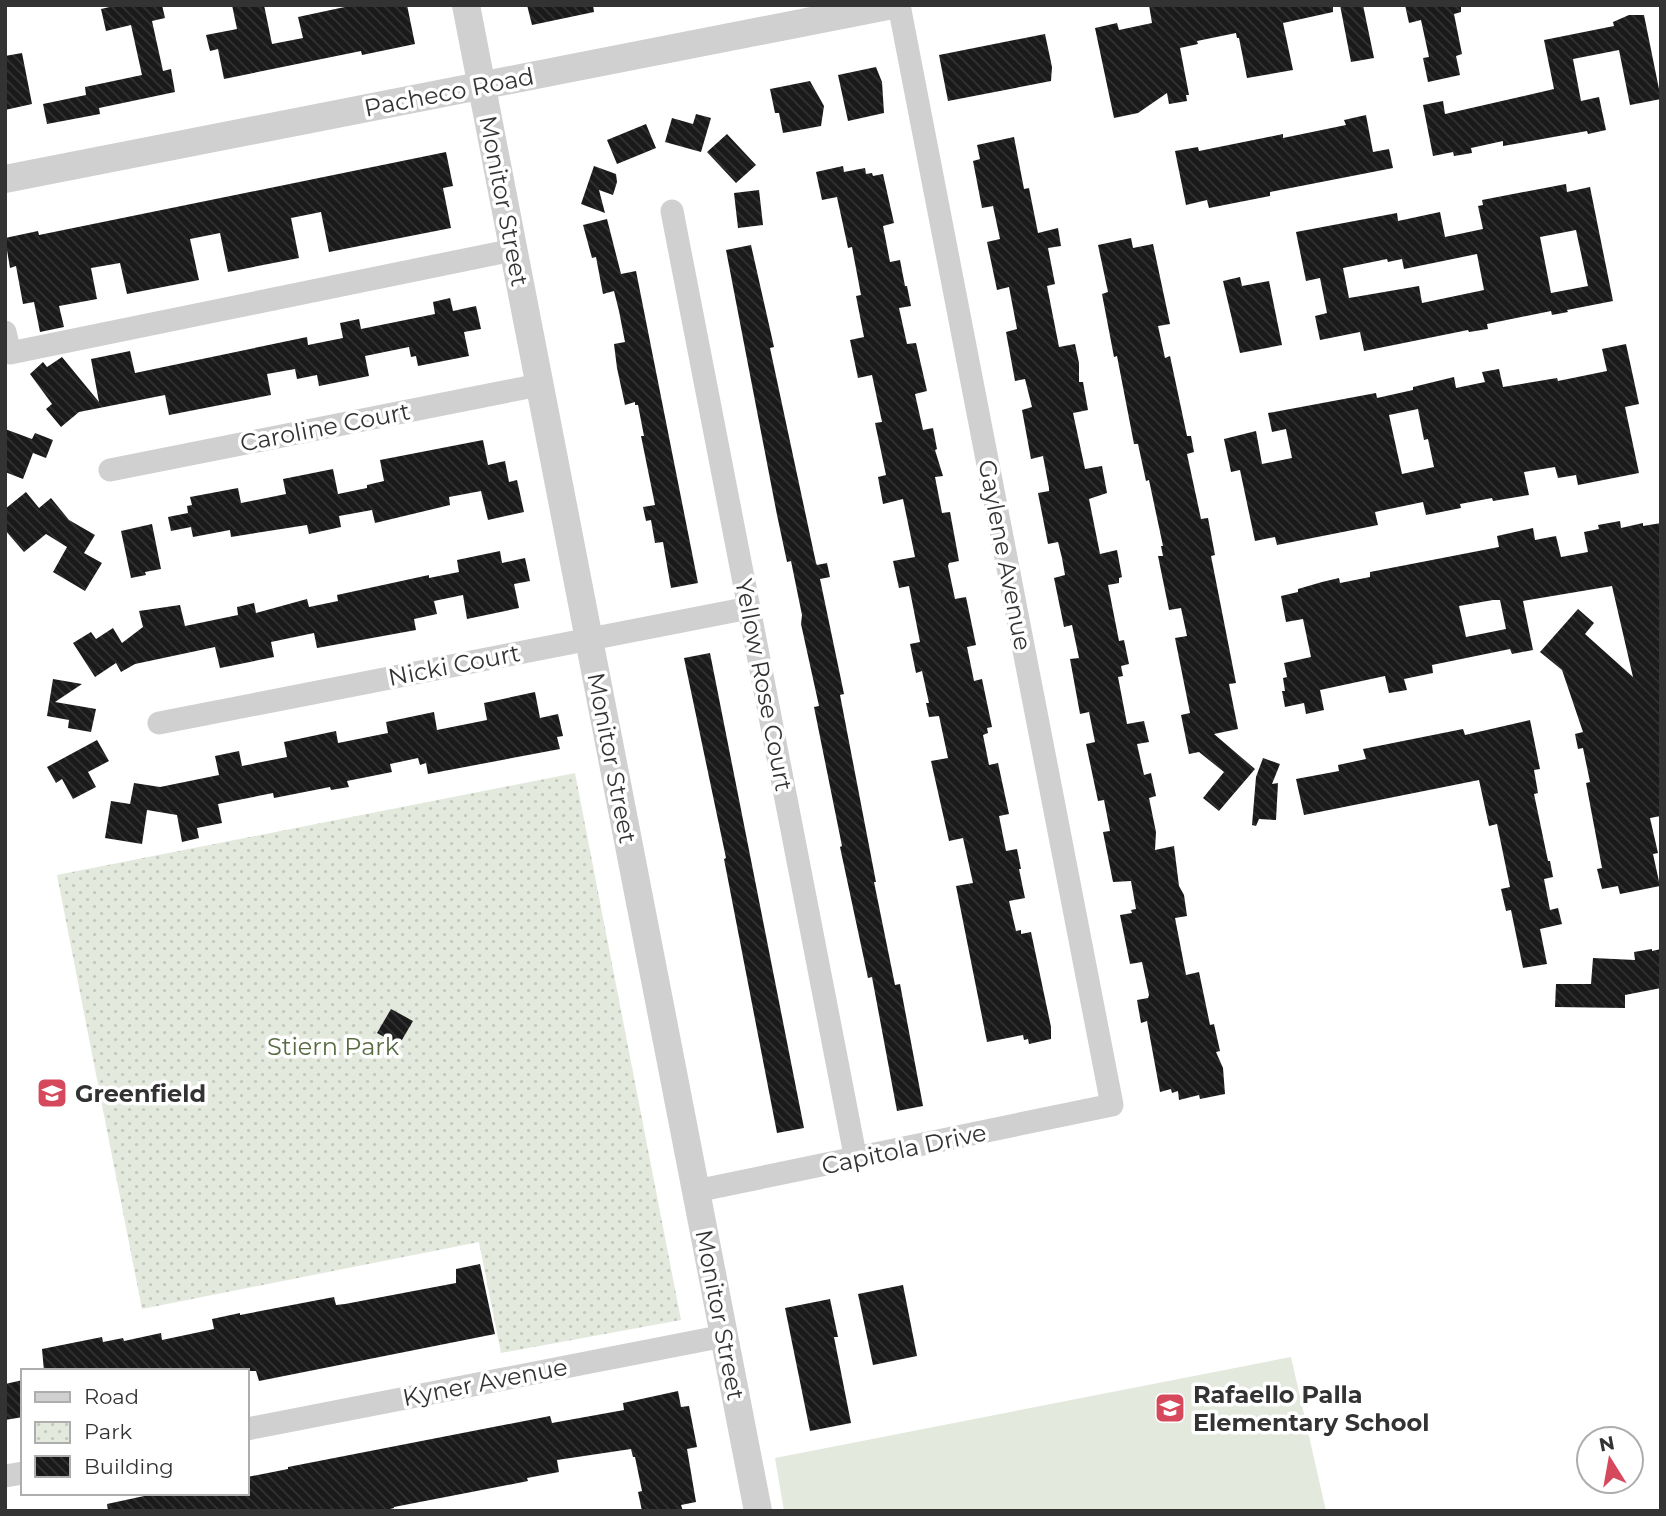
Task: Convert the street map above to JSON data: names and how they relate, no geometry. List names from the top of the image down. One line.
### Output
{"streets":{"street":["Pacheco Road","Monitor Street","Caroline Court","Gaylene Avenue","Nicki Court","Yellow Rose Court","Capitola Drive","Kyner Avenue"]},"crossings":[["Pacheco Road","Monitor Street"],["Monitor Street","Caroline Court"],["Monitor Street","Nicki Court"],["Monitor Street","Capitola Drive"],["Monitor Street","Kyner Avenue"],["Gaylene Avenue","Capitola Drive"],["Nicki Court","Yellow Rose Court"],["Yellow Rose Court","Capitola Drive"]],"parks":["Stiern Park"],"places":{"school or university":["Greenfield","Rafaello Palla Elementary School"]},"legend":["Road","Park","Building"],"north":"top"}
